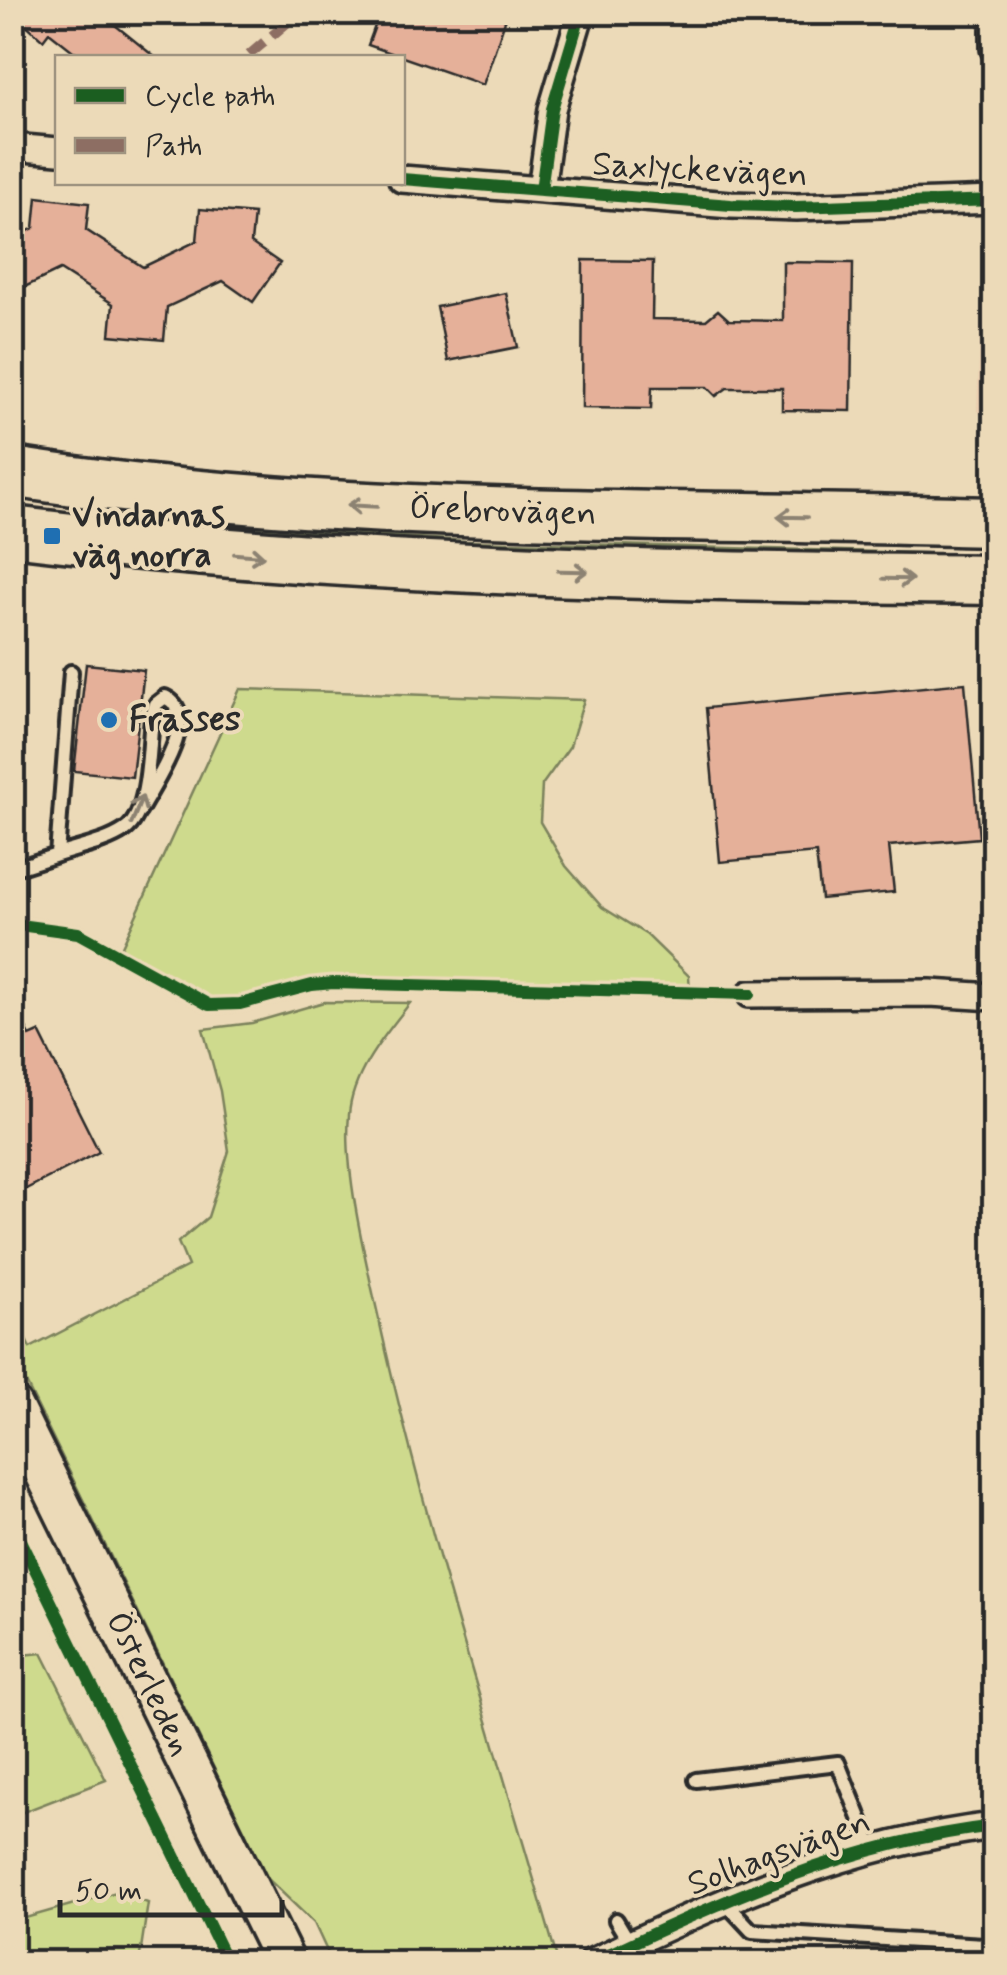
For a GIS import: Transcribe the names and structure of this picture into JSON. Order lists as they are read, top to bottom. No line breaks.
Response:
{"streets":{"highway":["Örebrovägen"],"main road":["Österleden"],"street":["Saxlyckevägen","Solhagsvägen"]},"places":{"transit":["Vindarnas väg norra"],"other":["Frasses"]},"legend":["Cycle path","Path"],"scale_bar":"50 m"}
